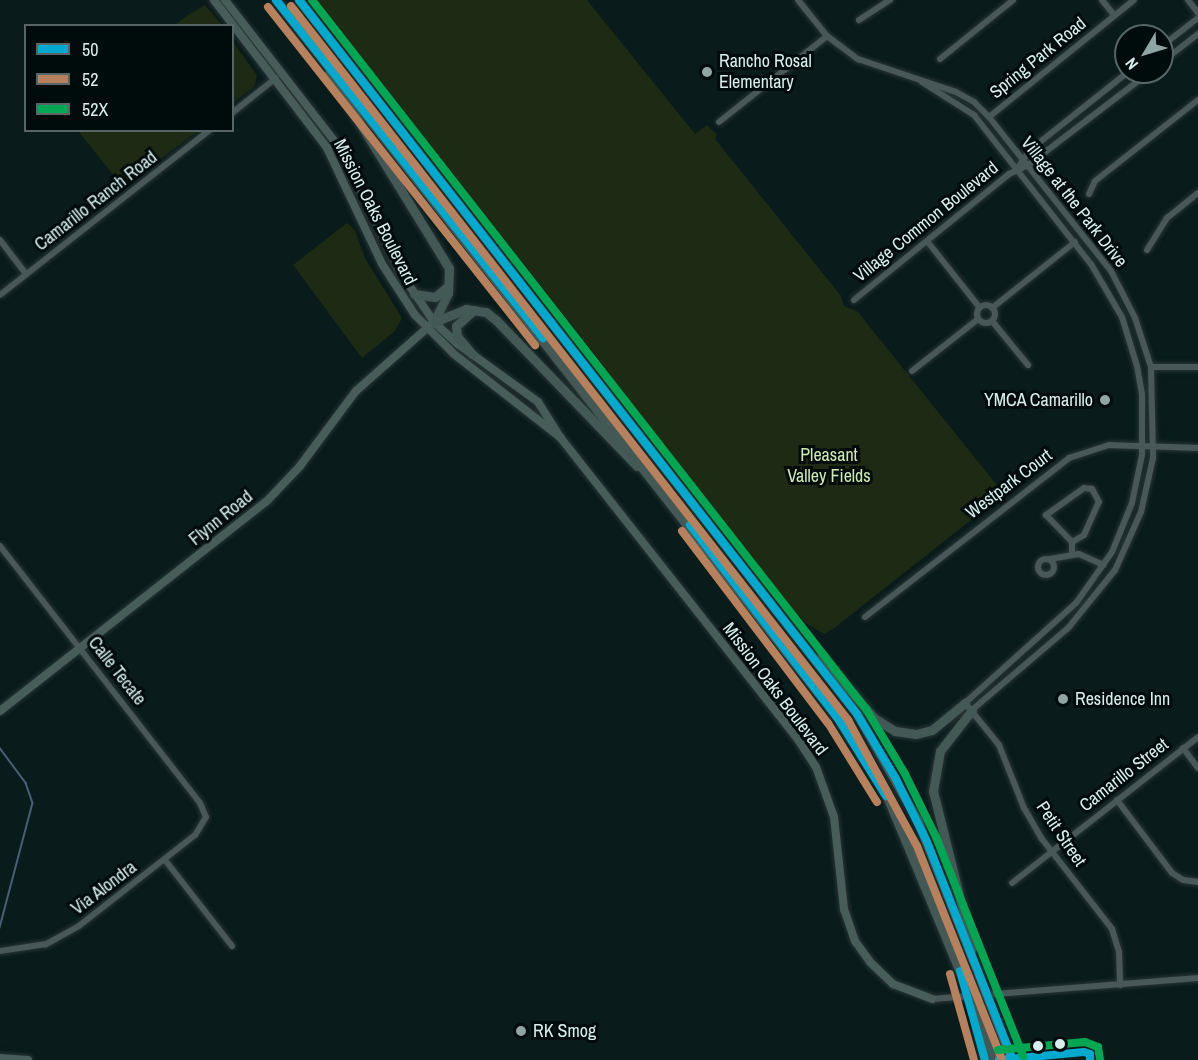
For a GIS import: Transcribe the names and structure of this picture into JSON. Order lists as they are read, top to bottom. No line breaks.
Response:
{"streets":{"main road":["Mission Oaks Boulevard","Flynn Road"],"street":["Spring Park Road","Camarillo Ranch Road","Village at the Park Drive","Village Common Boulevard","Westpark Court","Calle Tecate","Camarillo Street","Petit Street","Via Alondra"]},"crossings":[["Spring Park Road","Village at the Park Drive"],["Village at the Park Drive","Village Common Boulevard"],["Village at the Park Drive","Westpark Court"],["Village at the Park Drive","Petit Street"],["Mission Oaks Boulevard","Flynn Road"],["Flynn Road","Calle Tecate"],["Calle Tecate","Via Alondra"],["Camarillo Street","Petit Street"]],"parks":["Pleasant Valley Fields"],"places":["Rancho Rosal Elementary","YMCA Camarillo","Residence Inn","RK Smog"],"lines":["transit line 50","transit line 52X","transit line 52"],"legend":["50","52","52X"],"north":"bottom left"}
